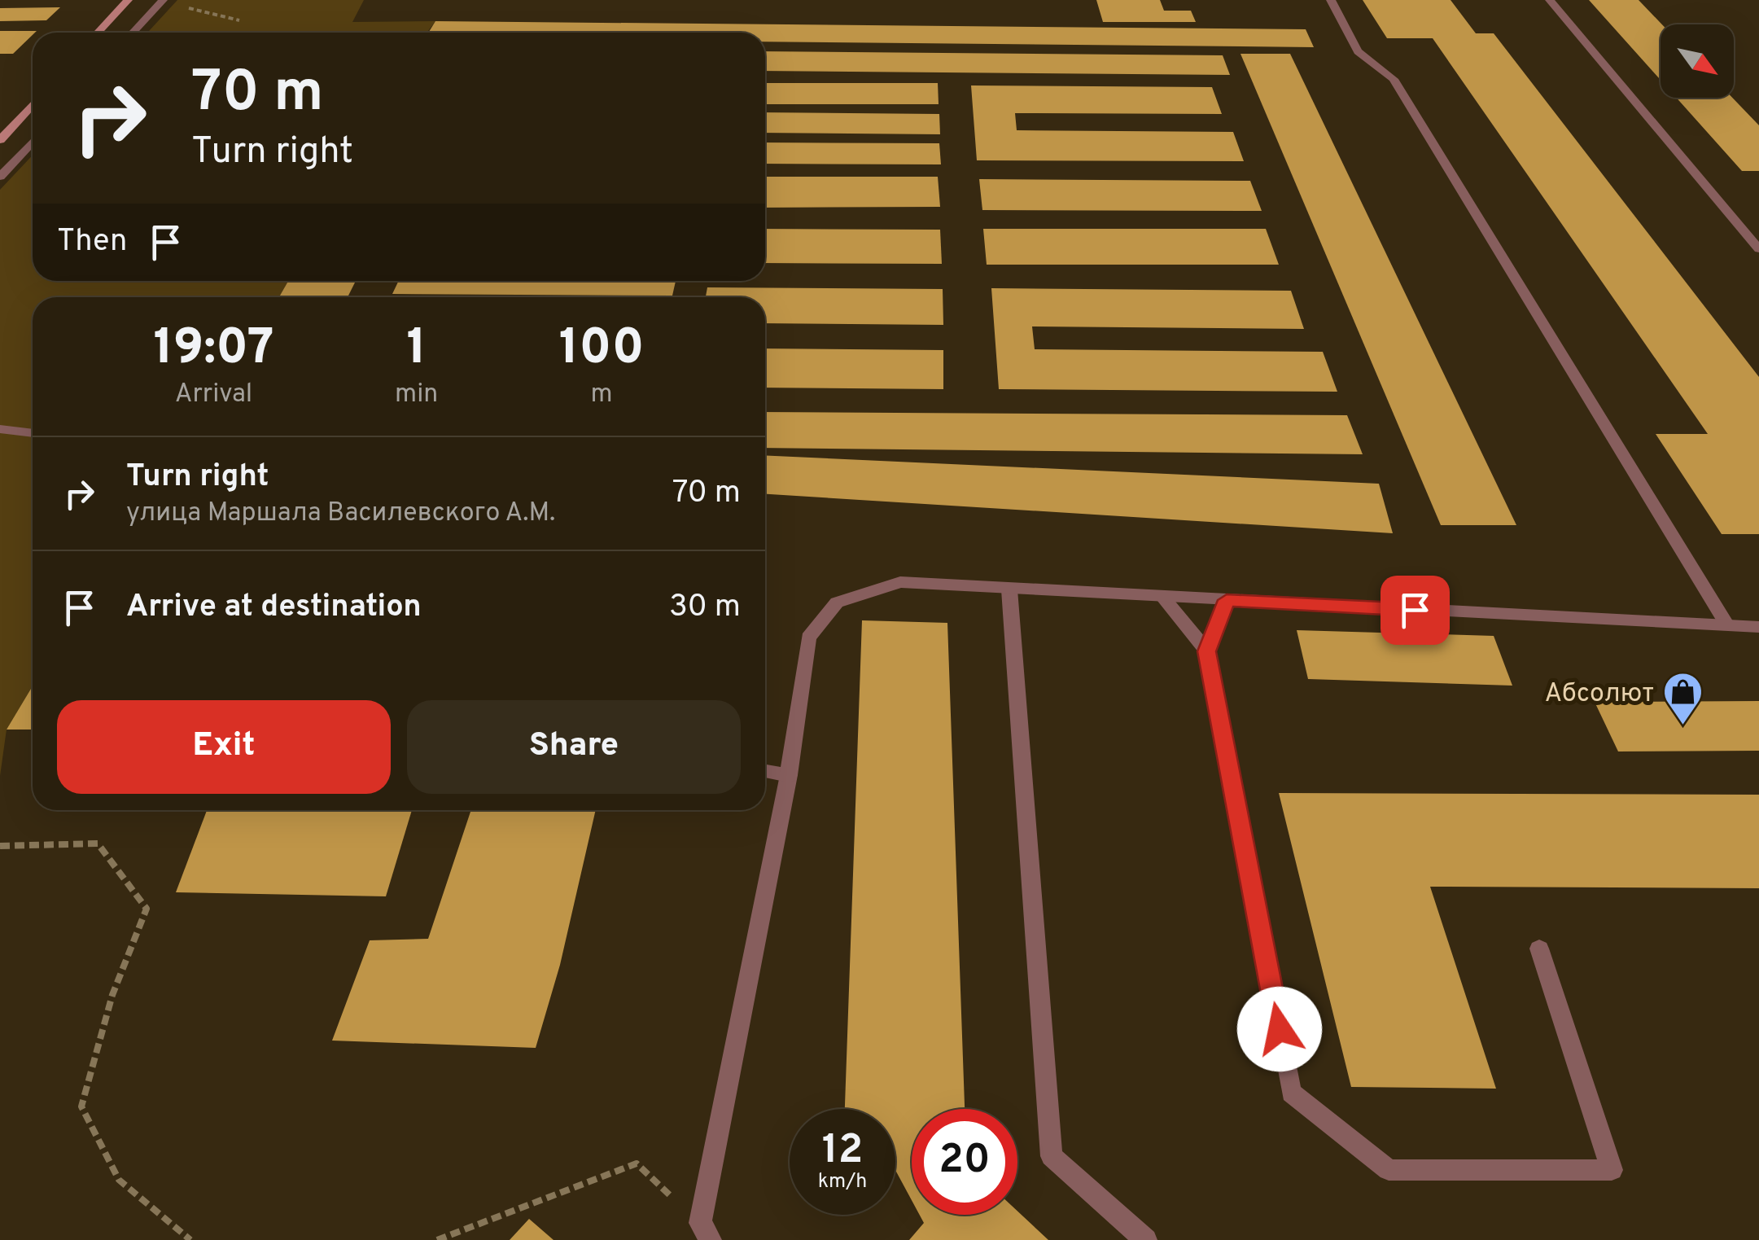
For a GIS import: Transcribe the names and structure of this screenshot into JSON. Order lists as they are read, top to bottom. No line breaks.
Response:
{"places":{"shop":["Абсолют"]},"north":"bottom right","page":{"turn":["70 m","Turn right"],"then":"Then","eta":["19:07","Arrival","1","min","100","m"],"list":[{"name":"Turn right","note":"улица Маршала Василевского А.М.","value":"70 m"},{"name":"Arrive at destination","value":"30 m"}],"buttons":["Exit","Share"],"speed":"12 km/h","limit":"20"}}
